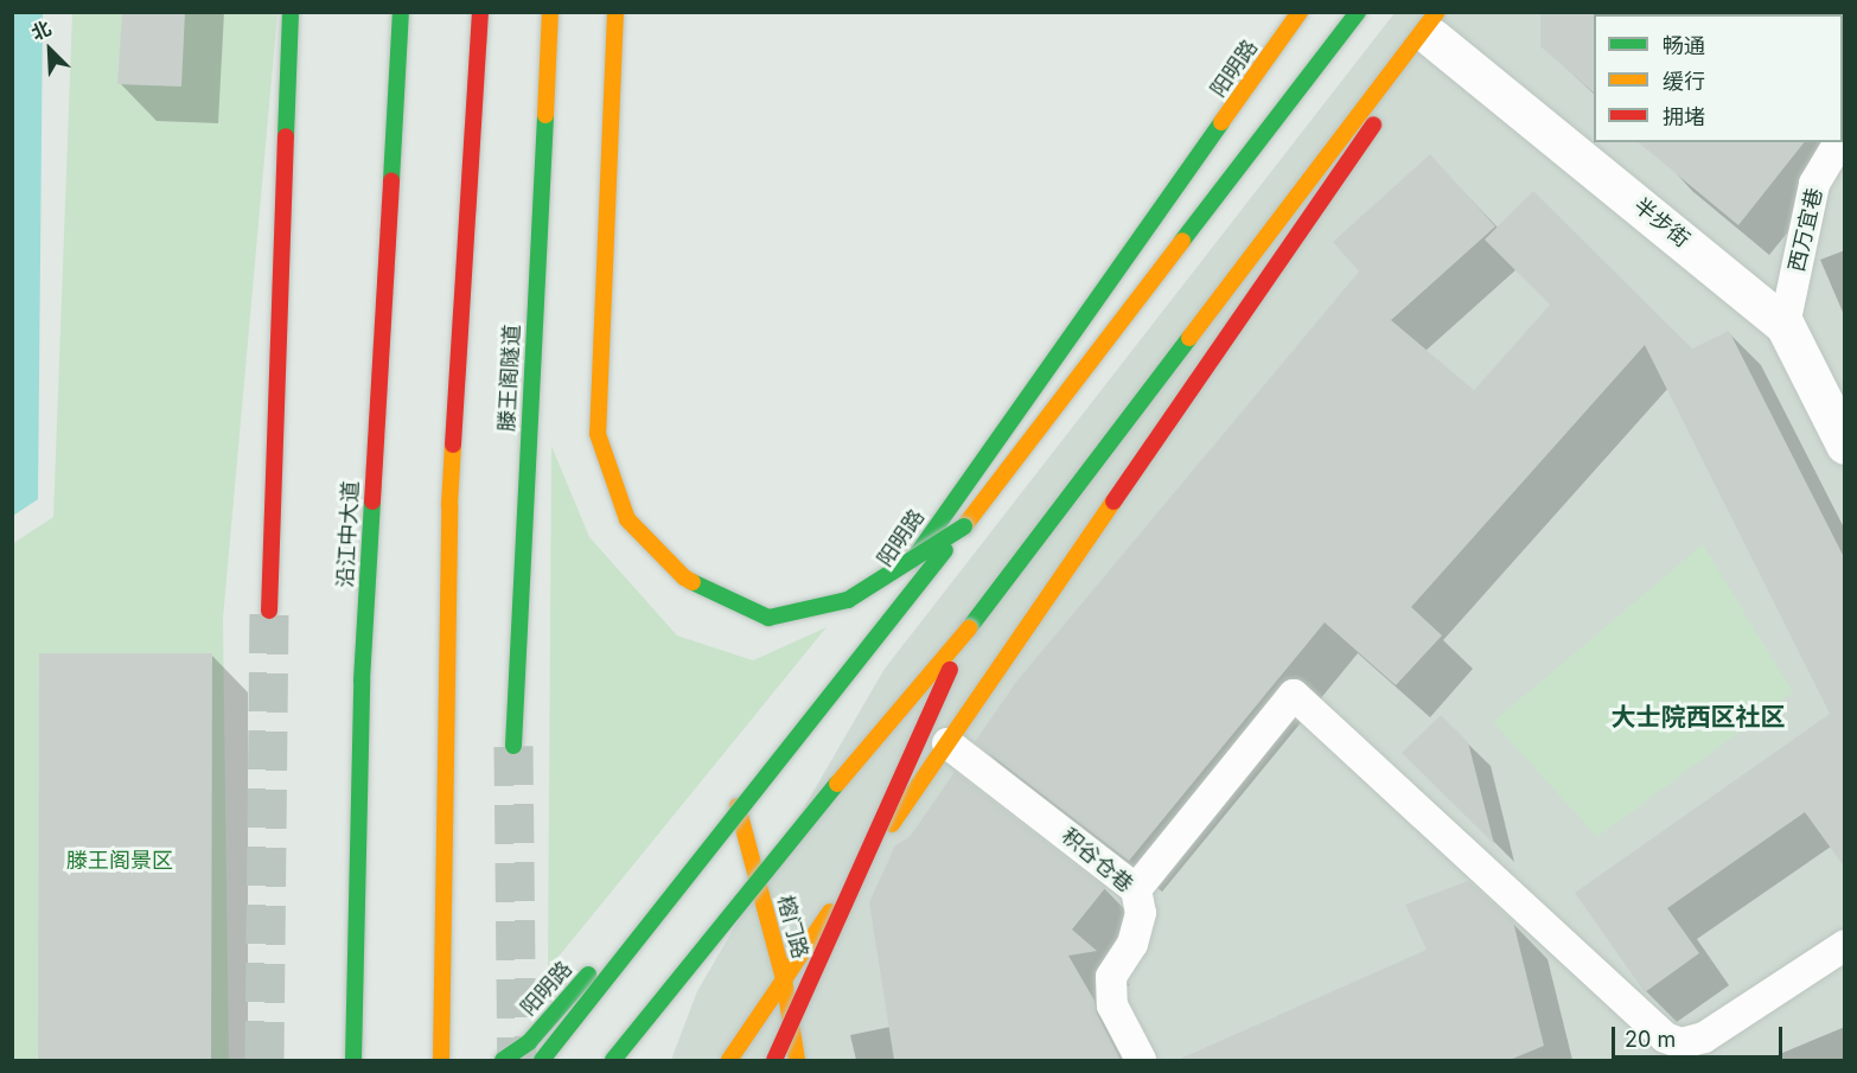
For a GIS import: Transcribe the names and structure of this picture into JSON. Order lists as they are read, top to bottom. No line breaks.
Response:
{"streets":{"main road":["阳明路","滕王阁隧道","沿江中大道","榕门路"],"street":["半步街"],"lane":["西万宜巷","积谷仓巷"]},"crossings":[["阳明路","榕门路"],["半步街","西万宜巷"]],"districts":["大士院西区社区"],"parks":["滕王阁景区"],"legend":["畅通","缓行","拥堵"],"scale_bar":"20 m","north":"top left"}
